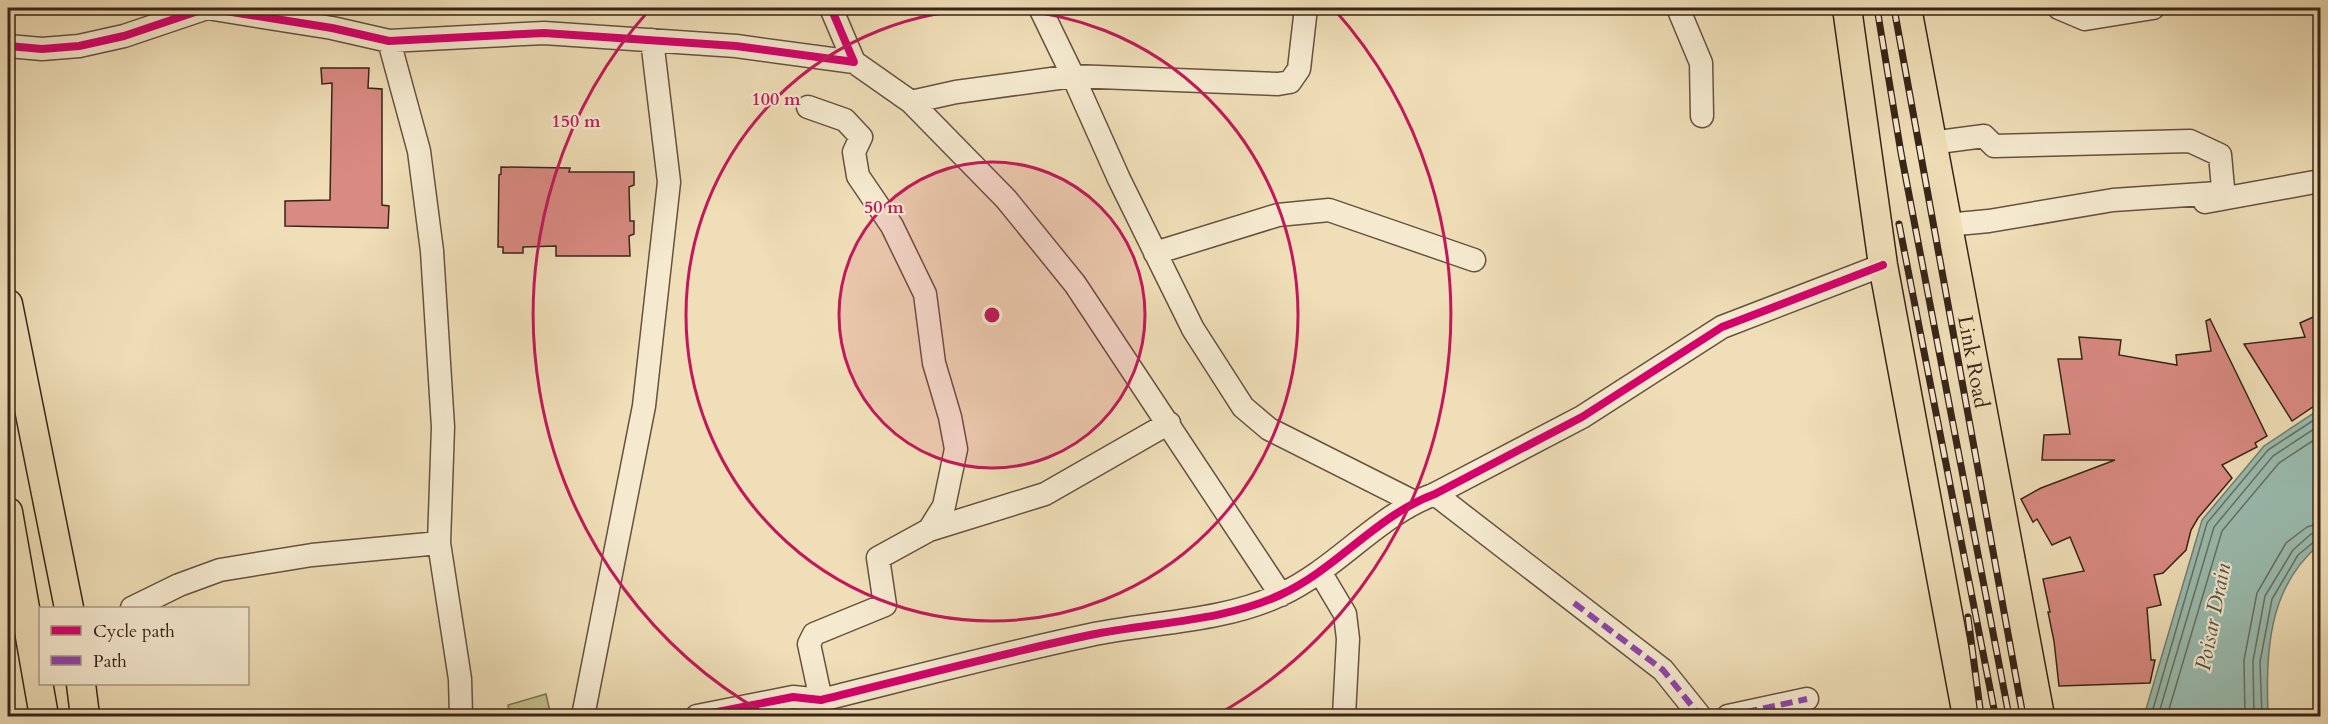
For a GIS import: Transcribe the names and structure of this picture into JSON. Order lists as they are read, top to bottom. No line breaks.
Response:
{"streets":{"main road":["Link Road"]},"water":["Poisar Drain"],"legend":["Cycle path","Path"],"rings":["100 m","150 m","50 m"]}
